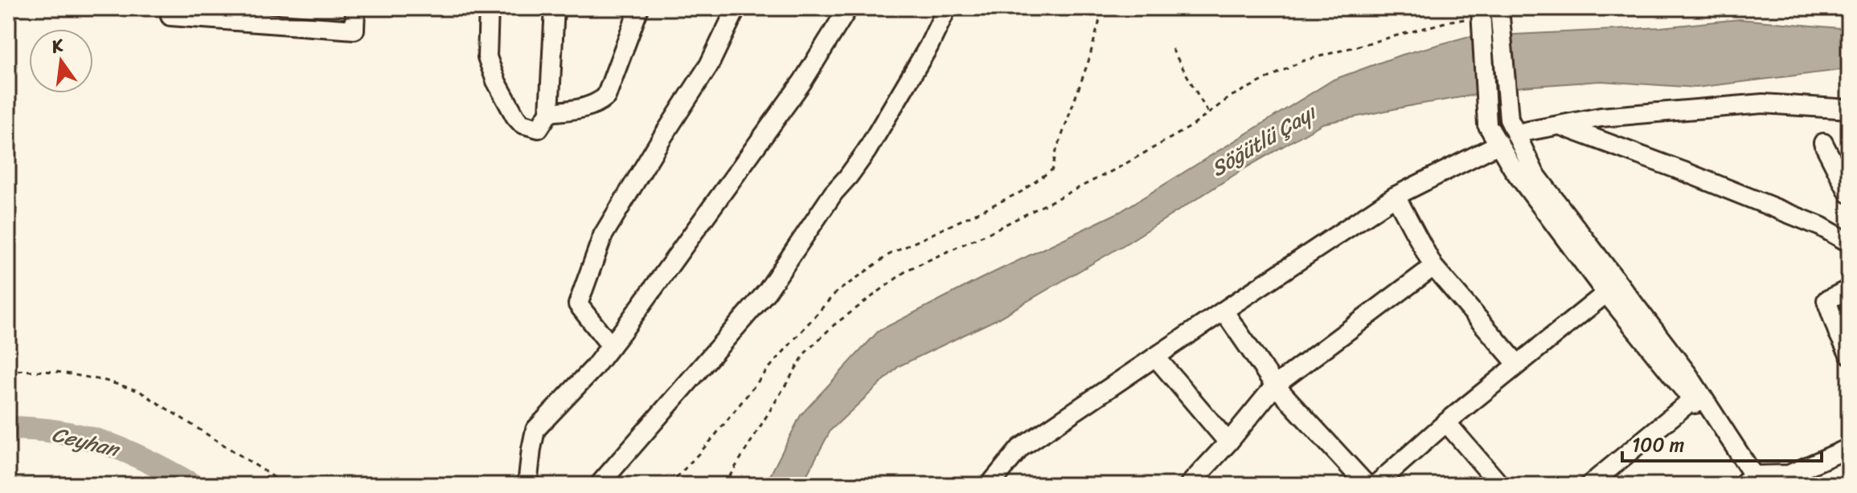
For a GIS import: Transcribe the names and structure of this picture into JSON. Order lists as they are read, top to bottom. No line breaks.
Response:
{"water":["Söğütlü Çayı","Ceyhan"],"scale_bar":"100 m","north":"top"}
